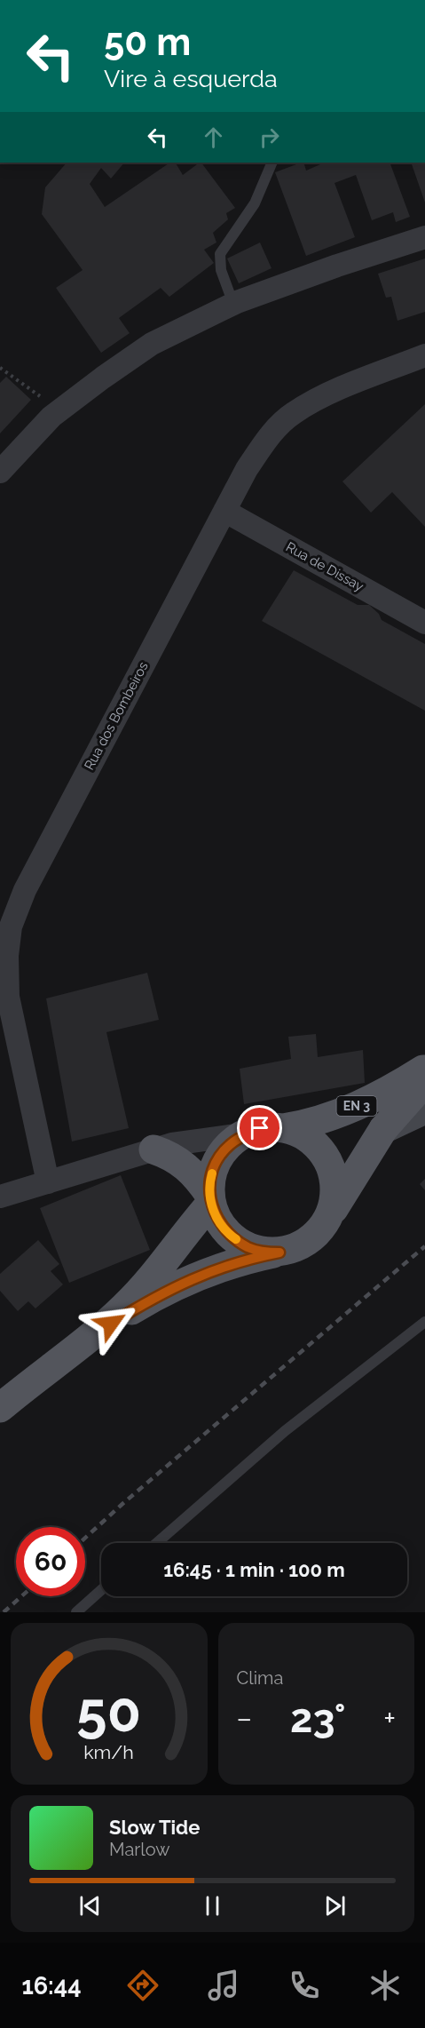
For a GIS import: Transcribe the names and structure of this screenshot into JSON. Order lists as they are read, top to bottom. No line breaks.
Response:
{"streets":{"main road":["EN 3"],"street":["Rua de Dissay","Rua dos Bombeiros"]},"crossings":[["Rua de Dissay","Rua dos Bombeiros"]],"page":{"turn":["50 m","Vire à esquerda"],"limit":"60","trip":"16:45 · 1 min · 100 m","tile":"Clima","heat":["−","23°","+"],"song":["Slow Tide","Marlow"],"tabs":"16:44","gauge":["50","km/h"]}}
